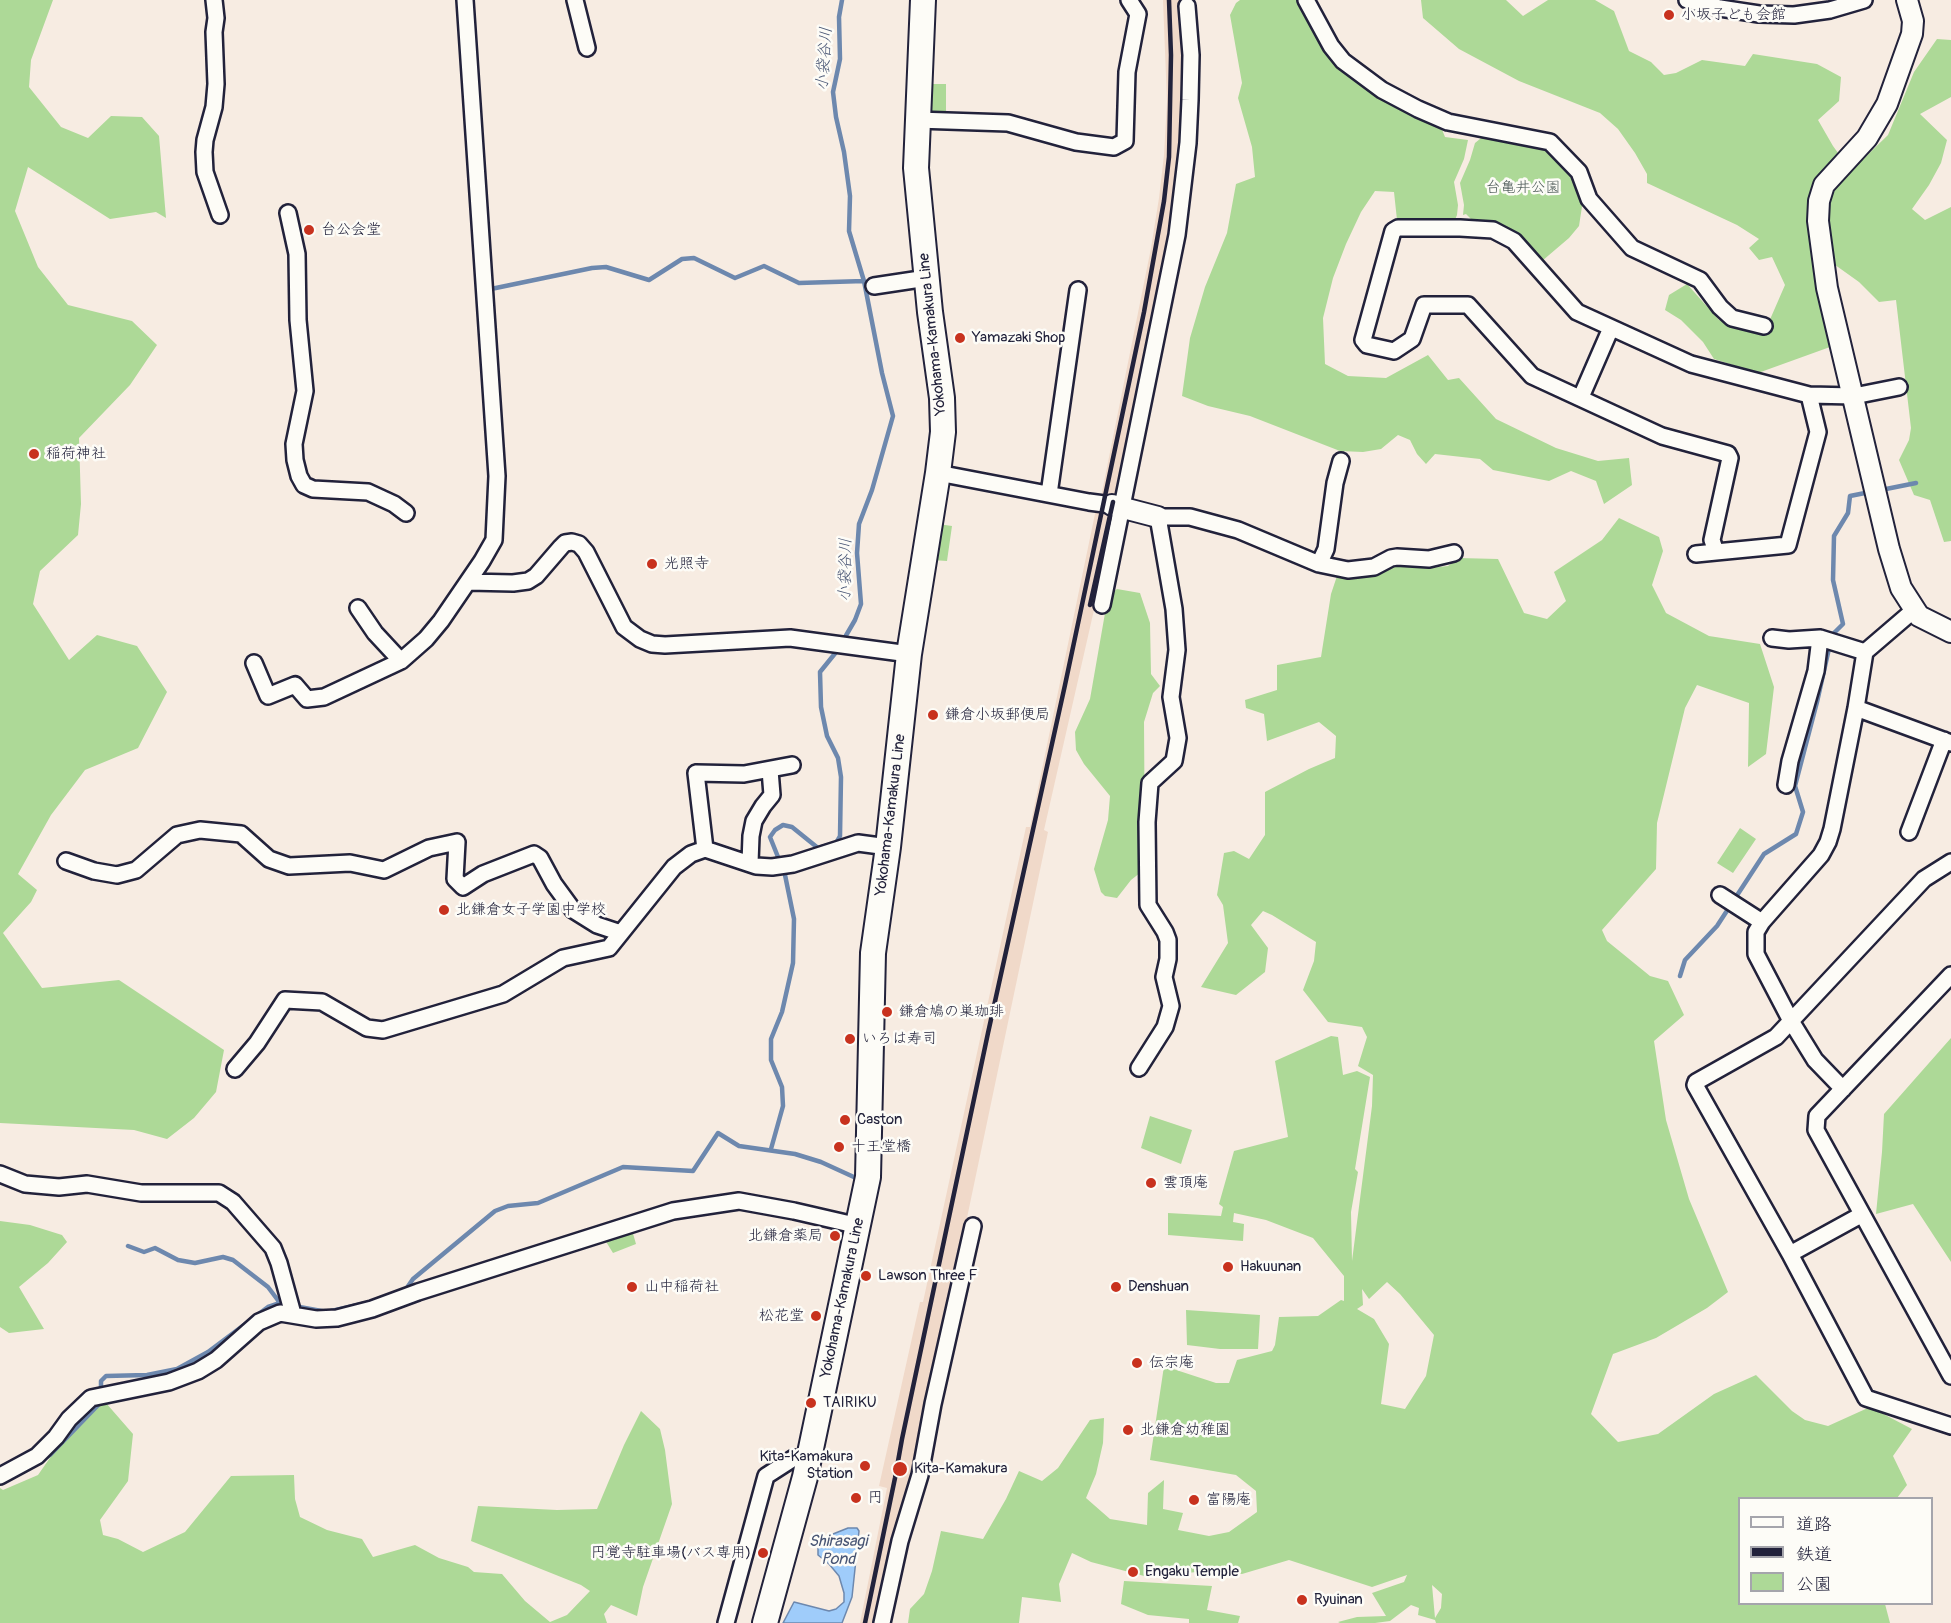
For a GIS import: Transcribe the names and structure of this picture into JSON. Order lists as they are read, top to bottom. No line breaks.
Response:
{"streets":{"main road":["Yokohama-Kamakura Line"]},"water":["小袋谷川","Shirasagi Pond"],"parks":["台亀井公園"],"places":["小坂子ども会館","台公会堂","Yamazaki Shop","稲荷神社","光照寺","鎌倉小坂郵便局","北鎌倉女子学園中学校","鎌倉鳩の巣珈琲","いろは寿司","Caston","十王堂橋","雲頂庵","北鎌倉薬局","Hakuunan","Lawson Three F","山中稲荷社","Denshuan","松花堂","伝宗庵","TAIRIKU","北鎌倉幼稚園","Kita-Kamakura Station","Kita-Kamakura","円","富陽庵","円覚寺駐車場(バス専用)","Engaku Temple","Ryuinan"],"legend":["道路","鉄道","公園"]}
